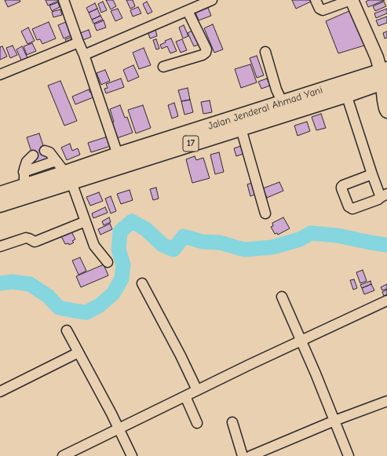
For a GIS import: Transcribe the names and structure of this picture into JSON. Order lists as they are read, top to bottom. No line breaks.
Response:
{"streets":{"highway":["Jalan Jenderal Ahmad Yani","17"]}}
